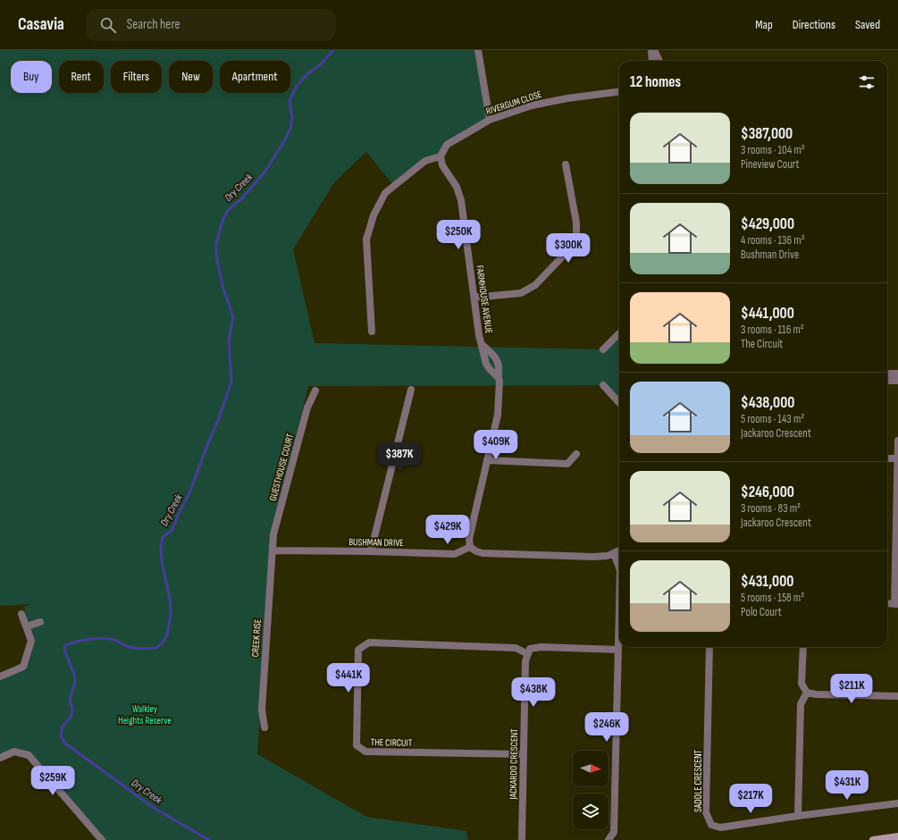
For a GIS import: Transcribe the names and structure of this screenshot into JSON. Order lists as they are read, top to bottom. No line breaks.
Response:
{"streets":{"street":["RIVERGUM CLOSE","FARMHOUSE AVENUE","GUESTHOUSE COURT","BUSHMAN DRIVE","CREEK RISE","THE CIRCUIT","JACKAROO CRESCENT","SADDLE CRESCENT"]},"crossings":[["RIVERGUM CLOSE","FARMHOUSE AVENUE"],["FARMHOUSE AVENUE","BUSHMAN DRIVE"],["GUESTHOUSE COURT","BUSHMAN DRIVE"],["GUESTHOUSE COURT","CREEK RISE"],["BUSHMAN DRIVE","CREEK RISE"],["THE CIRCUIT","JACKAROO CRESCENT"]],"water":["Dry Creek"],"parks":["Walkley Heights Reserve"],"north":"right","page":{"header":"Casavia","search":"Search here","nav":["Map","Directions","Saved"],"chip":["Buy","Rent","Filters","New","Apartment"],"heading":"12 homes","list":[{"name":"$387,000","note":"3 rooms · 104 m² · Pineview Court"},{"name":"$429,000","note":"4 rooms · 136 m² · Bushman Drive"},{"name":"$441,000","note":"3 rooms · 116 m² · The Circuit"},{"name":"$438,000","note":"5 rooms · 143 m² · Jackaroo Crescent"},{"name":"$246,000","note":"3 rooms · 83 m² · Jackaroo Crescent"},{"name":"$431,000","note":"5 rooms · 158 m² · Polo Court"}],"price":["$250K","$300K","$409K","$387K","$429K","$441K","$211K","$438K","$246K","$259K","$431K","$217K"]}}
